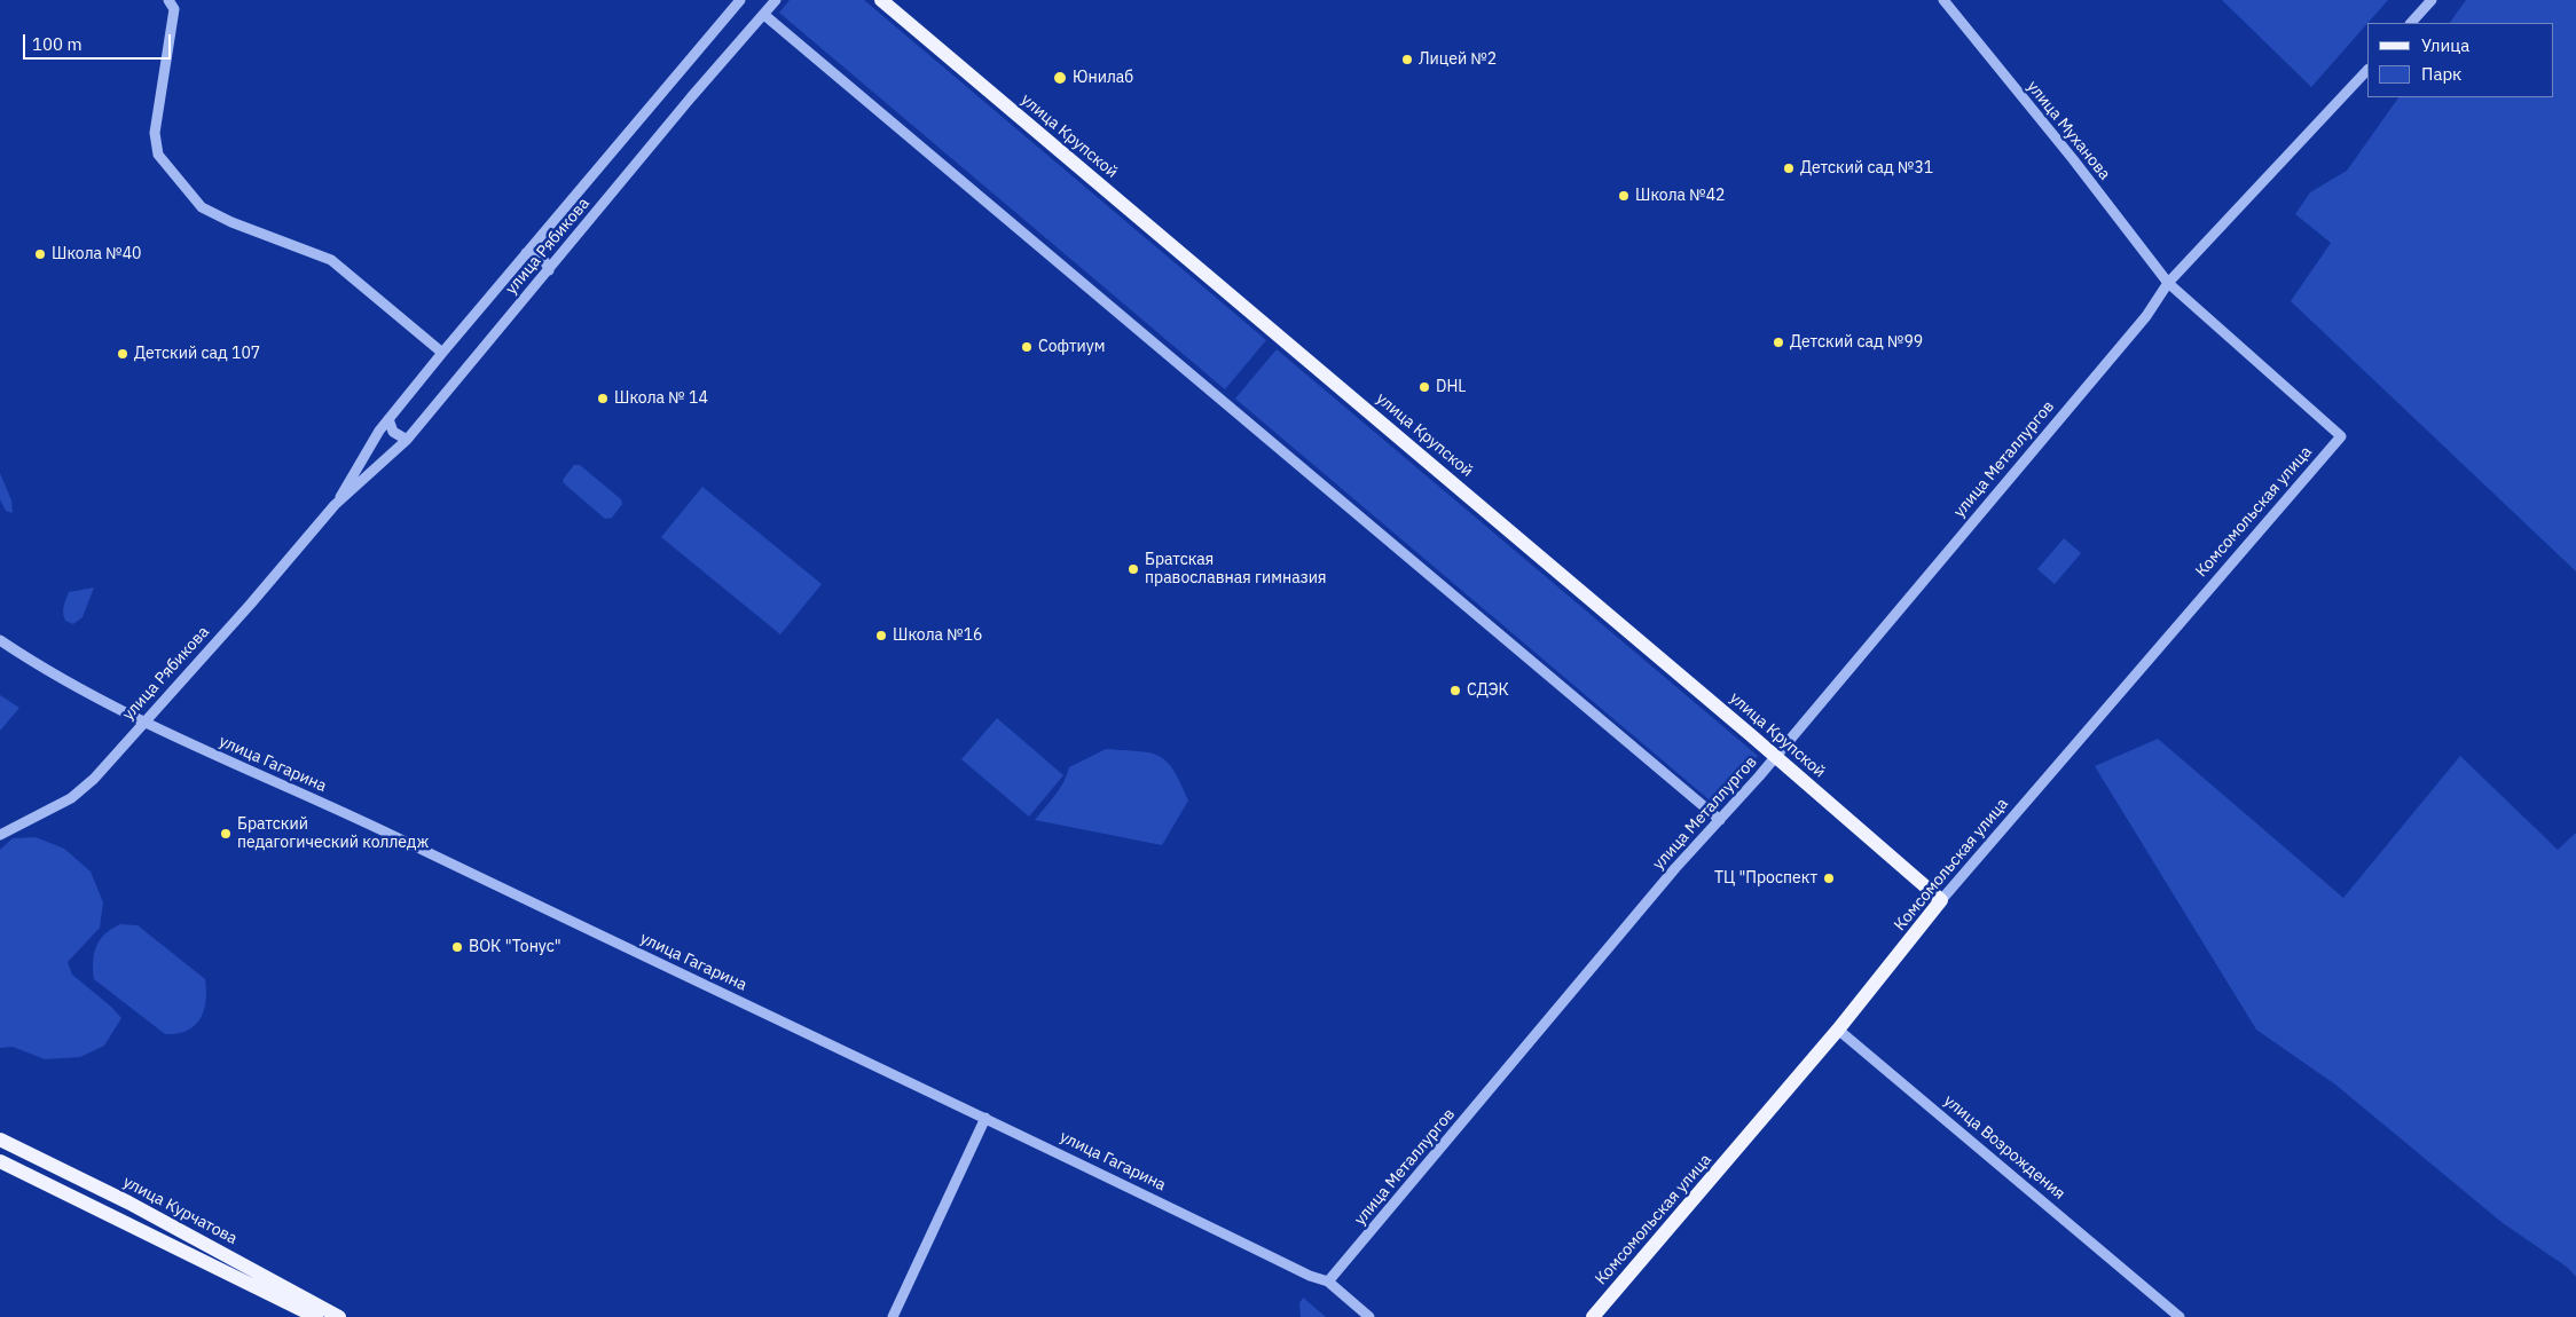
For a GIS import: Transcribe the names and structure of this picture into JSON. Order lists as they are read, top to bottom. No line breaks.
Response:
{"streets":{"main road":["улица Крупской","Комсомольская улица","улица Курчатова"],"street":["улица Муханова","улица Рябикова","улица Металлургов","улица Гагарина","улица Возрождения"]},"crossings":[["улица Муханова","улица Металлургов"],["улица Муханова","Комсомольская улица"],["улица Крупской","улица Металлургов"],["улица Крупской","Комсомольская улица"],["улица Рябикова","улица Гагарина"],["улица Металлургов","улица Гагарина"],["Комсомольская улица","улица Возрождения"]],"places":["Лицей №2","Юнилаб","Детский сад №31","Школа №42","Школа №40","Детский сад №99","Софтиум","Детский сад 107","DHL","Школа № 14","Братская православная гимназия","Школа №16","СДЭК","Братский педагогический колледж","ТЦ \"Проспект","ВОК \"Тонус\""],"legend":["Улица","Парк"],"scale_bar":"100 m"}
